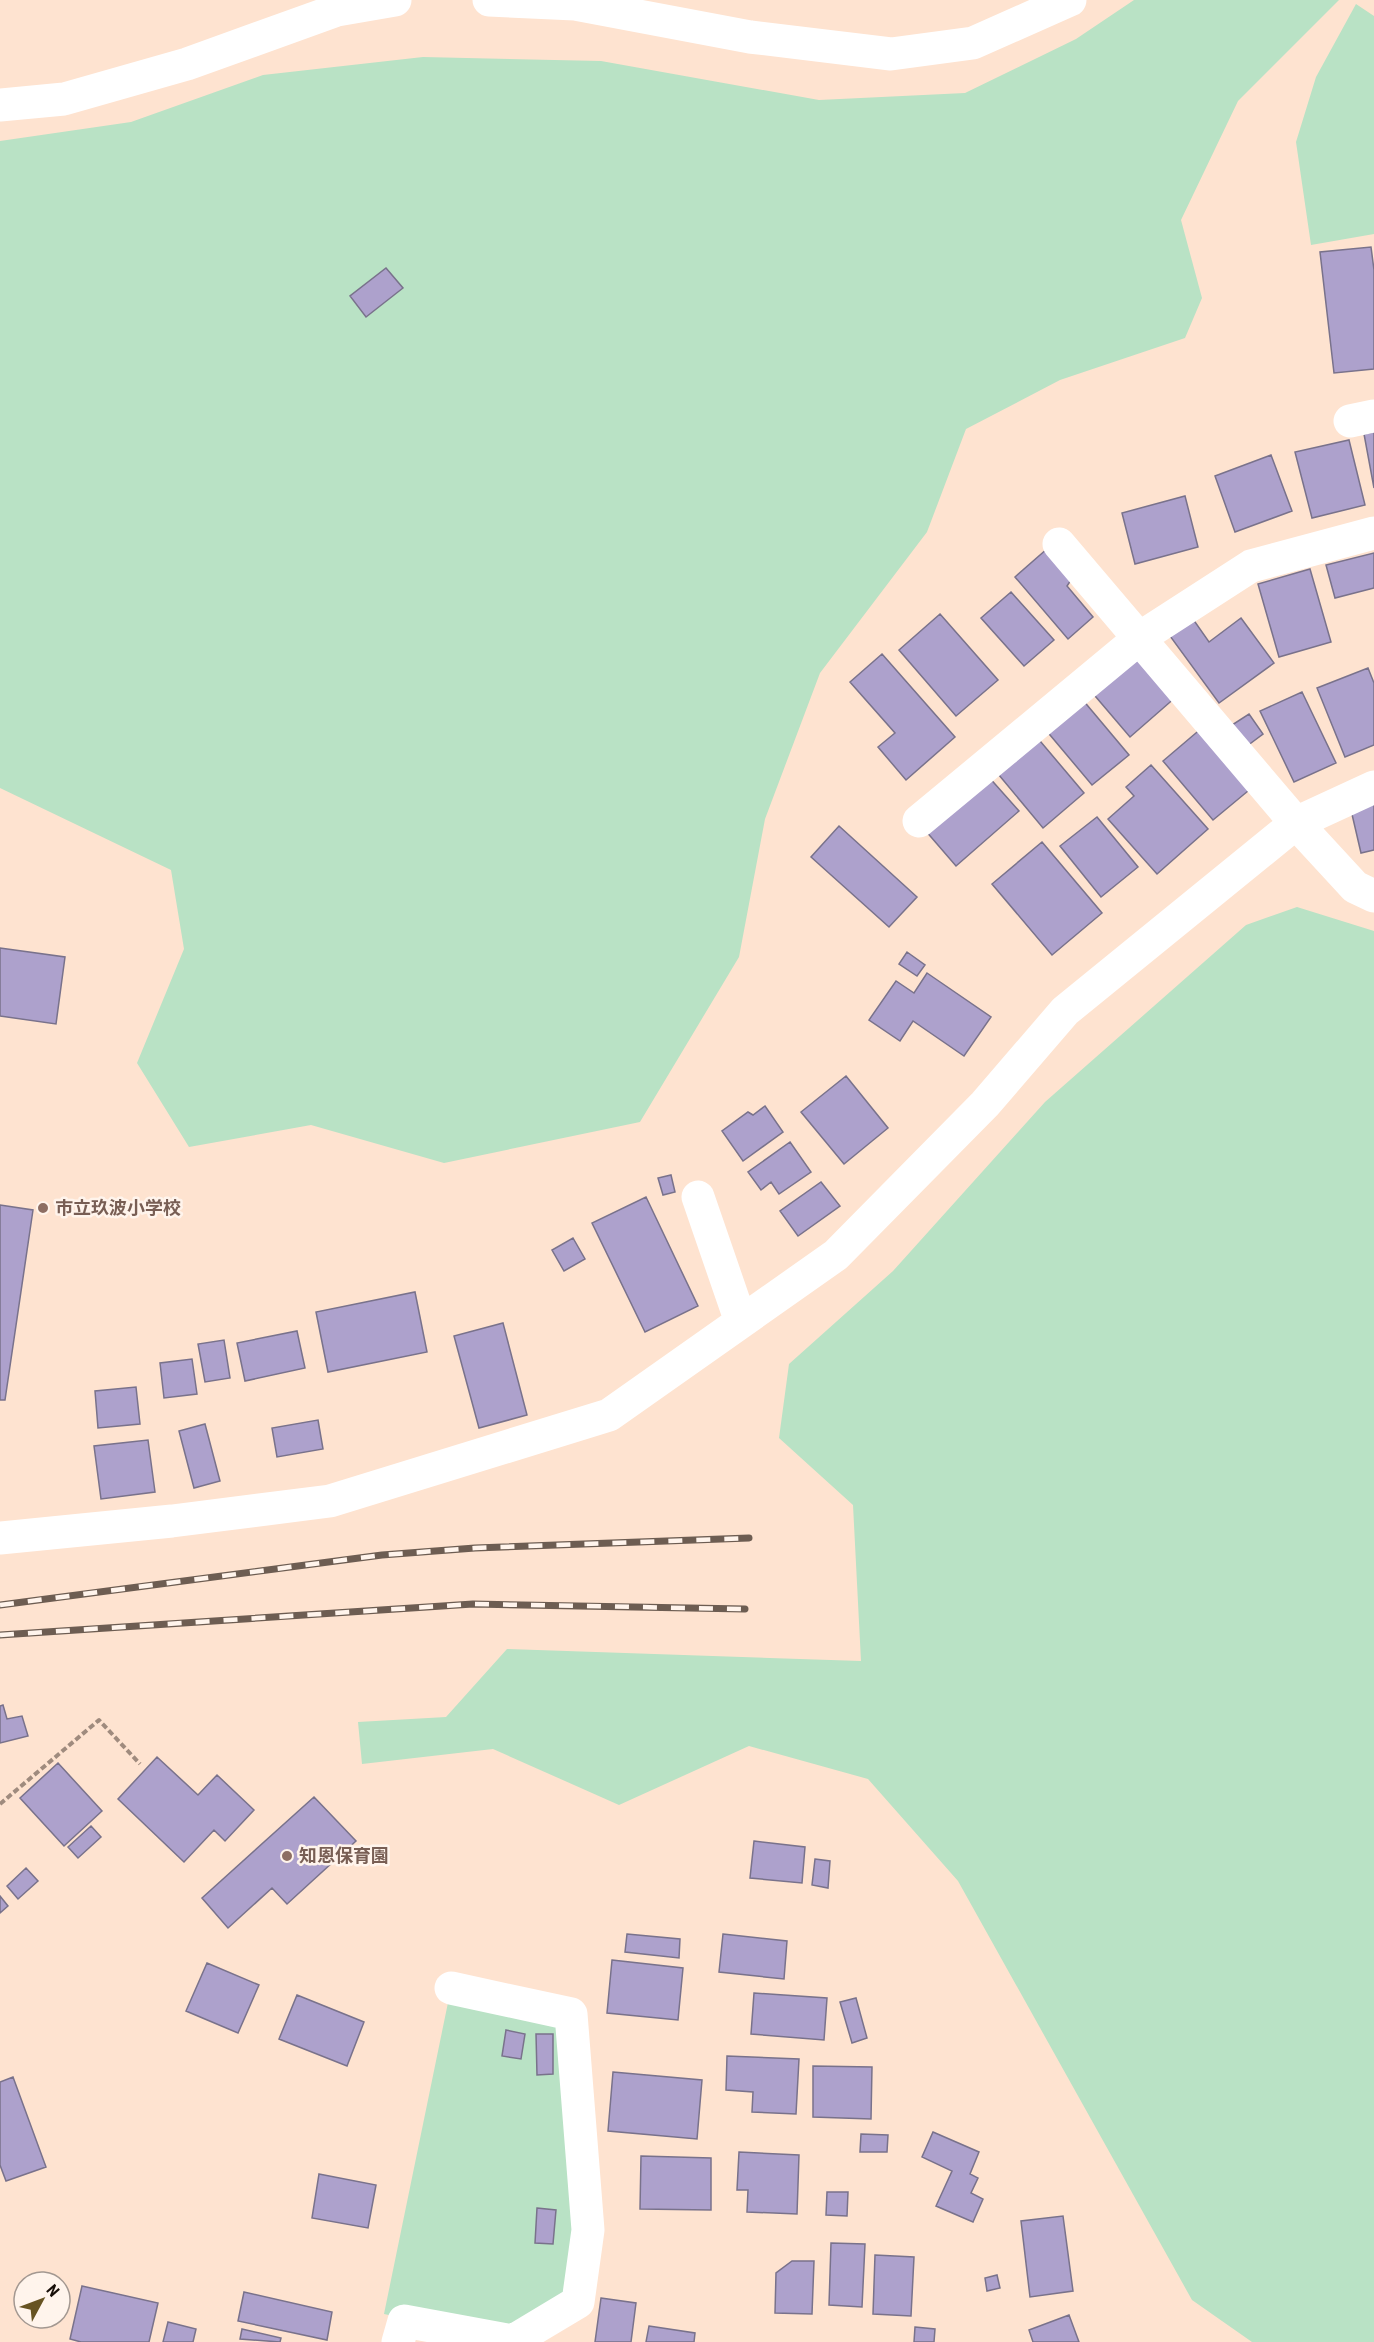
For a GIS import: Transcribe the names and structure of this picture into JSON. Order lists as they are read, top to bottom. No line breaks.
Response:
{"places":["市立玖波小学校","知恩保育園"],"north":"top right"}
